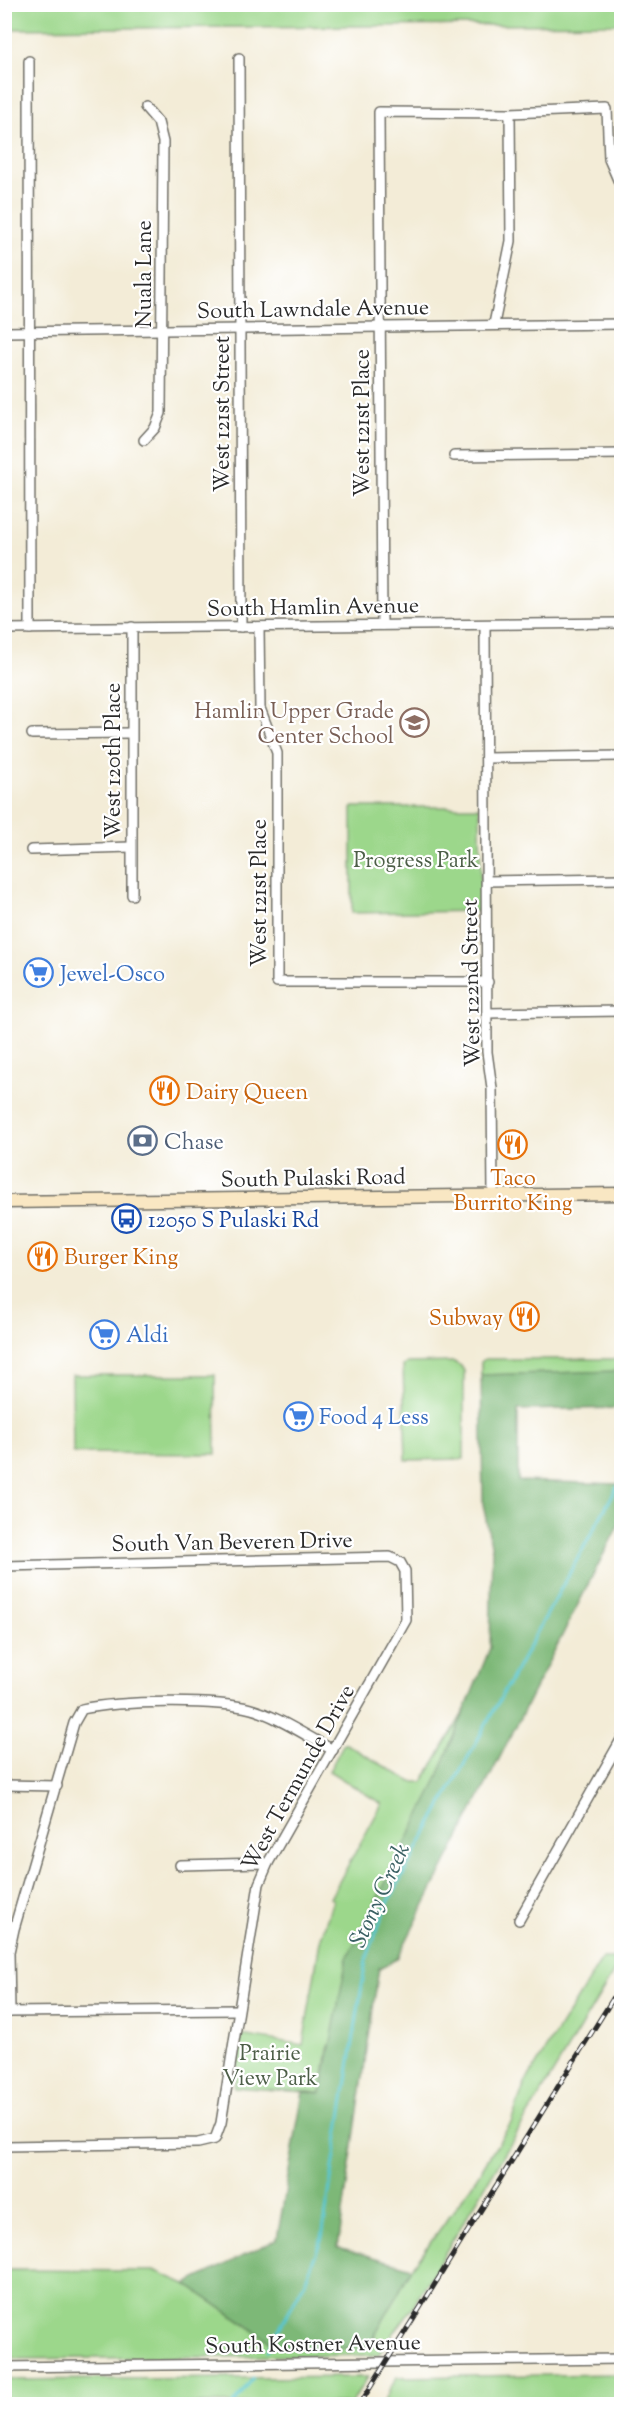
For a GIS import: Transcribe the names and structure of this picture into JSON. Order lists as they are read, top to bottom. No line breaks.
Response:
{"streets":{"main road":["South Pulaski Road"],"street":["Nuala Lane","South Lawndale Avenue","West 121st Street","West 121st Place","South Hamlin Avenue","West 120th Place","West 122nd Street","South Van Beveren Drive","West Termunde Drive","South Kostner Avenue"]},"crossings":[["Nuala Lane","South Lawndale Avenue"],["South Lawndale Avenue","West 121st Street"],["South Lawndale Avenue","West 121st Place"],["West 121st Street","South Hamlin Avenue"],["West 121st Place","South Hamlin Avenue"],["West 121st Place","West 122nd Street"],["South Hamlin Avenue","West 120th Place"],["South Hamlin Avenue","West 122nd Street"],["West 122nd Street","South Pulaski Road"],["South Van Beveren Drive","West Termunde Drive"]],"water":["Stony Creek"],"parks":["Progress Park","Prairie View Park"],"places":{"school or university":["Hamlin Upper Grade Center School"],"supermarket":["Jewel-Osco","Aldi","Food 4 Less"],"restaurant":["Dairy Queen","Taco Burrito King","Burger King","Subway"],"bank":["Chase"],"bus stop":["12050 S Pulaski Rd"]}}
